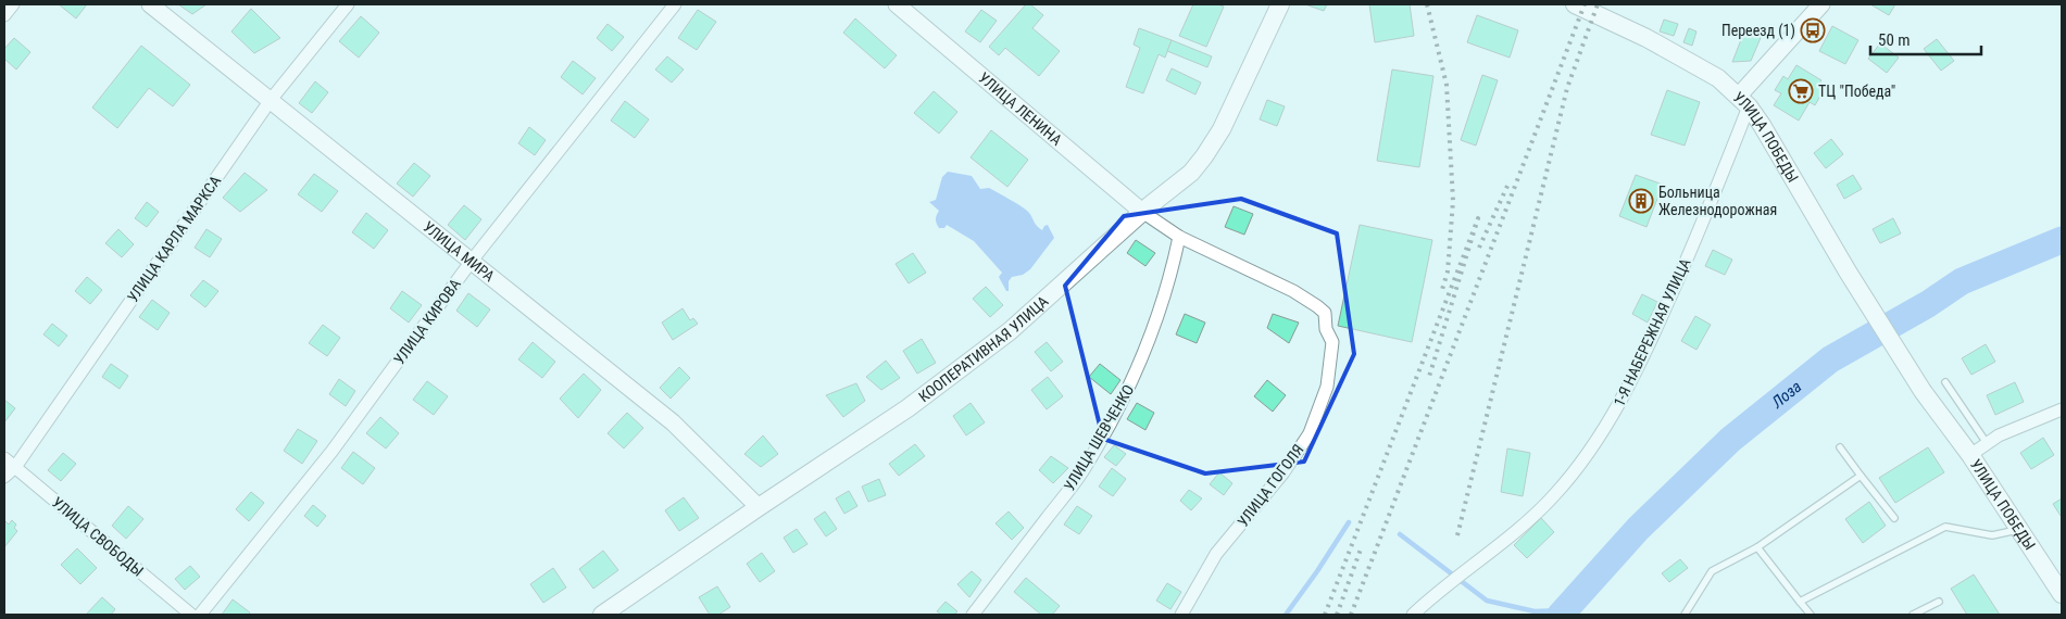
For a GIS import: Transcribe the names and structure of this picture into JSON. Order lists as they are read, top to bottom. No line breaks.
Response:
{"streets":{"main road":["УЛИЦА ПОБЕДЫ","КООПЕРАТИВНАЯ УЛИЦА"],"street":["УЛИЦА ЛЕНИНА","УЛИЦА КАРЛА МАРКСА","УЛИЦА МИРА","УЛИЦА КИРОВА","1-Я НАБЕРЕЖНАЯ УЛИЦА","УЛИЦА ШЕВЧЕНКО","УЛИЦА ГОГОЛЯ","УЛИЦА СВОБОДЫ"]},"crossings":[["УЛИЦА ЛЕНИНА","КООПЕРАТИВНАЯ УЛИЦА"],["УЛИЦА ПОБЕДЫ","1-Я НАБЕРЕЖНАЯ УЛИЦА"],["УЛИЦА КАРЛА МАРКСА","УЛИЦА МИРА"],["УЛИЦА КАРЛА МАРКСА","УЛИЦА СВОБОДЫ"],["УЛИЦА МИРА","УЛИЦА КИРОВА"],["УЛИЦА МИРА","КООПЕРАТИВНАЯ УЛИЦА"],["УЛИЦА ШЕВЧЕНКО","УЛИЦА ГОГОЛЯ"]],"water":["Лоза"],"places":{"bus stop":["Переезд (1)"],"supermarket":["ТЦ \"Победа\""],"building":["Больница Железнодорожная"]},"scale_bar":"50 m"}
